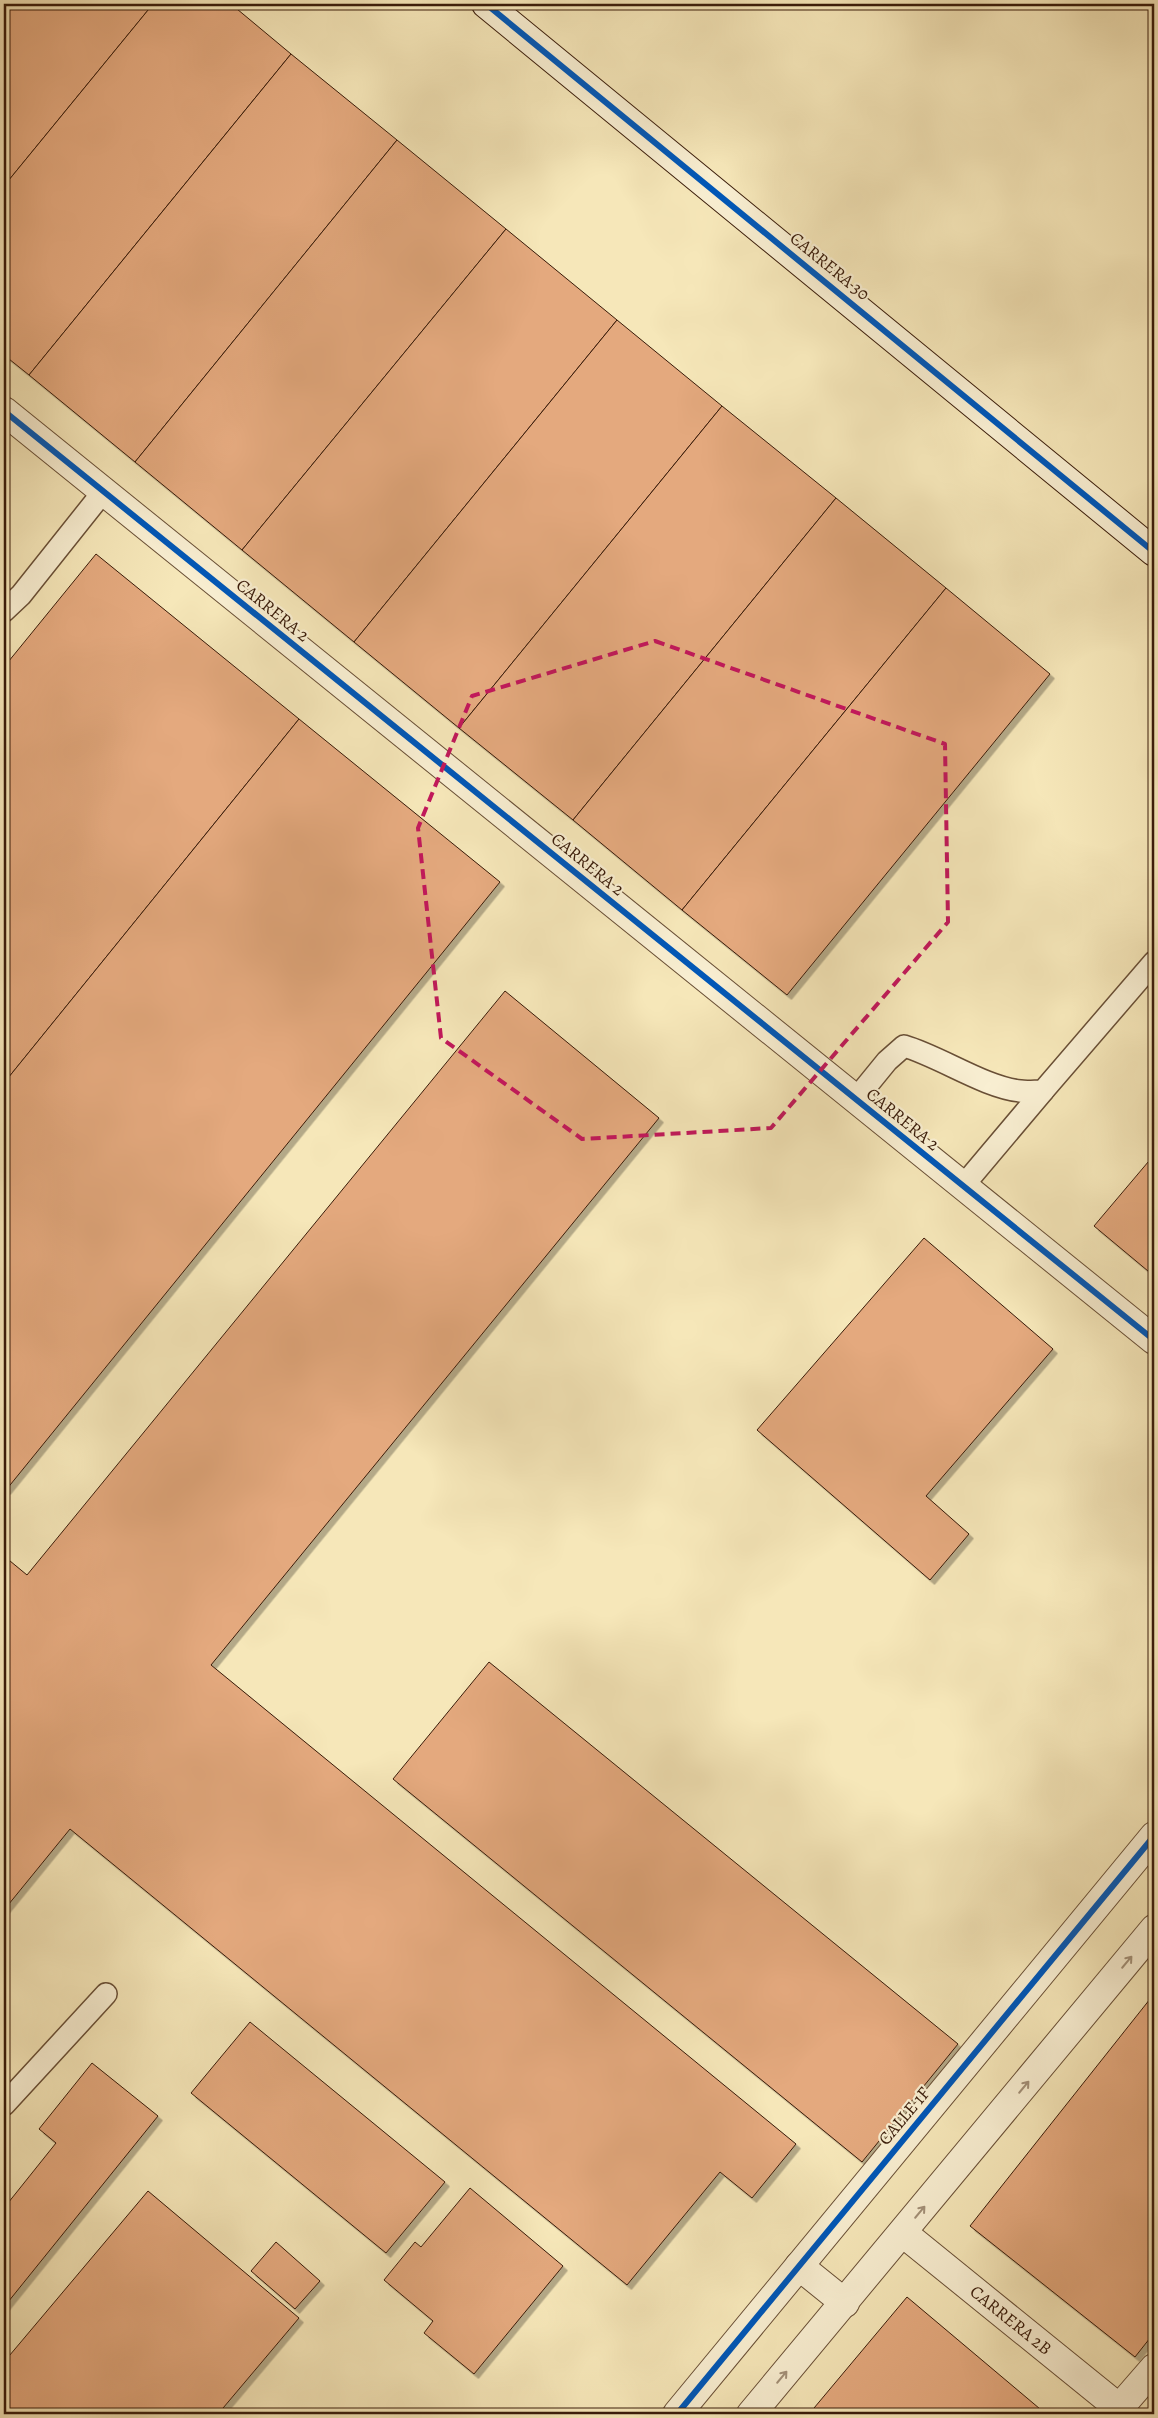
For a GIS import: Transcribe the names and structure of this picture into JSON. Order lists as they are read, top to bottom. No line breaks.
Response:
{"streets":{"street":["CARRERA 30","CARRERA 2","CALLE 1F","CARRERA 2B"]}}
